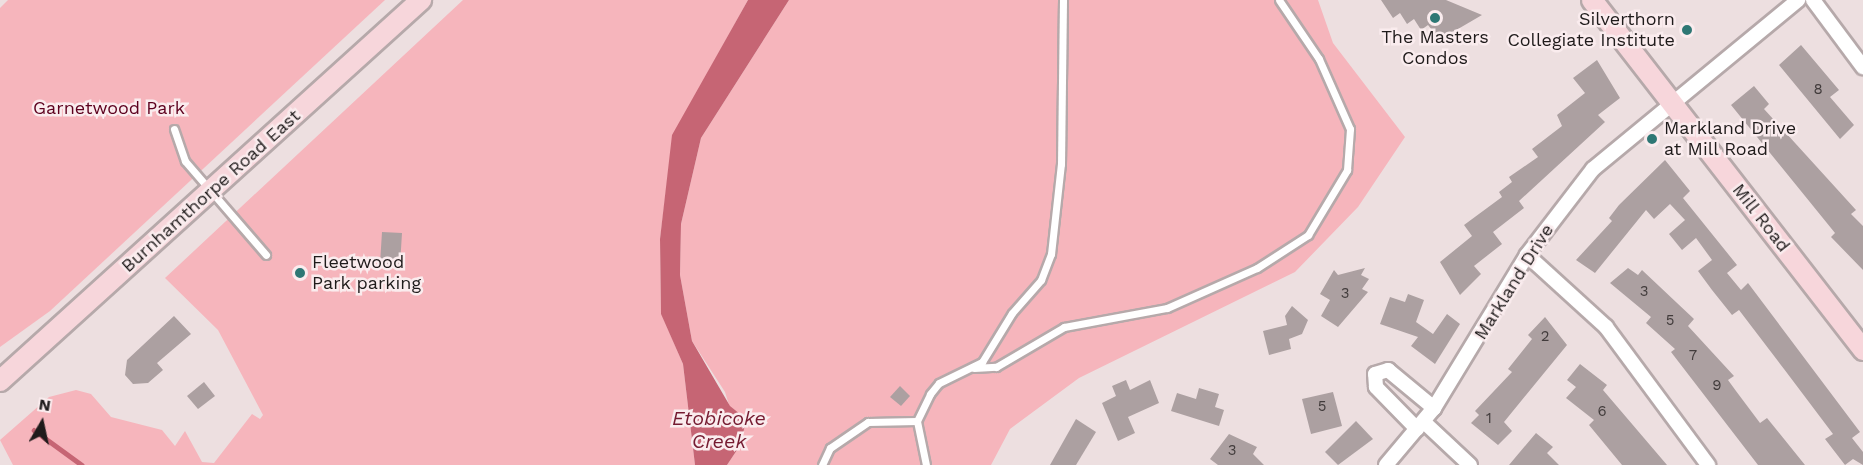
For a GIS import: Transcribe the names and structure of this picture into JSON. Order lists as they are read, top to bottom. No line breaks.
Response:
{"streets":{"main road":["Burnhamthorpe Road East","Mill Road"],"street":["Markland Drive"]},"crossings":[["Mill Road","Markland Drive"]],"water":["Etobicoke Creek"],"parks":["Garnetwood Park"],"places":["The Masters Condos","Silverthorn Collegiate Institute","Markland Drive at Mill Road","Fleetwood Park parking"],"house_numbers":["8","3","3","5","2","7","9","5","6","1","3"],"north":"top"}
